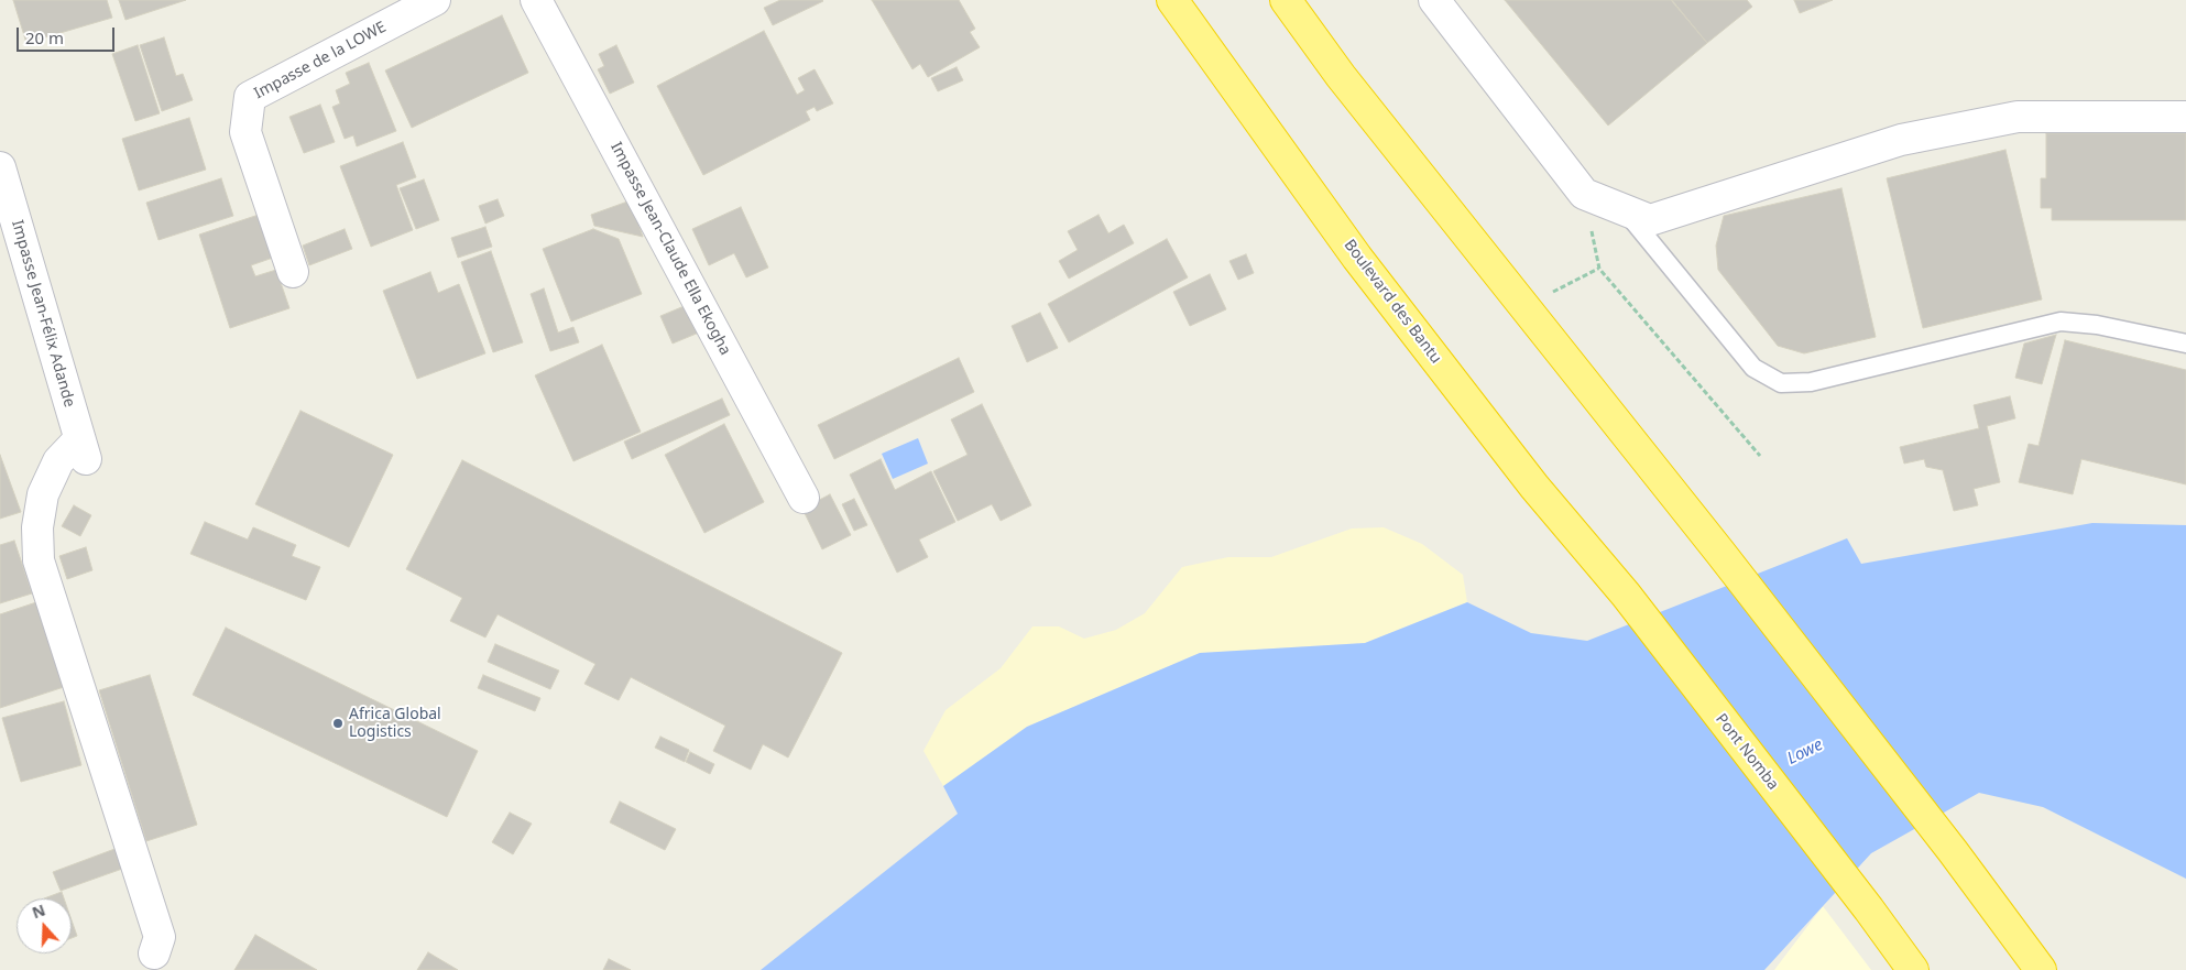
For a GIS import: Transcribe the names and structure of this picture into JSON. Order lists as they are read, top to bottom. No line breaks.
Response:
{"streets":{"highway":["Boulevard des Bantu","Pont Nomba"],"street":["Impasse de la LOWE","Impasse Jean-Claude Ella Ekogha","Impasse Jean-Félix Adande"]},"crossings":[["Boulevard des Bantu","Pont Nomba"]],"water":["Lowe"],"places":["Africa Global Logistics"],"scale_bar":"20 m","north":"top"}
